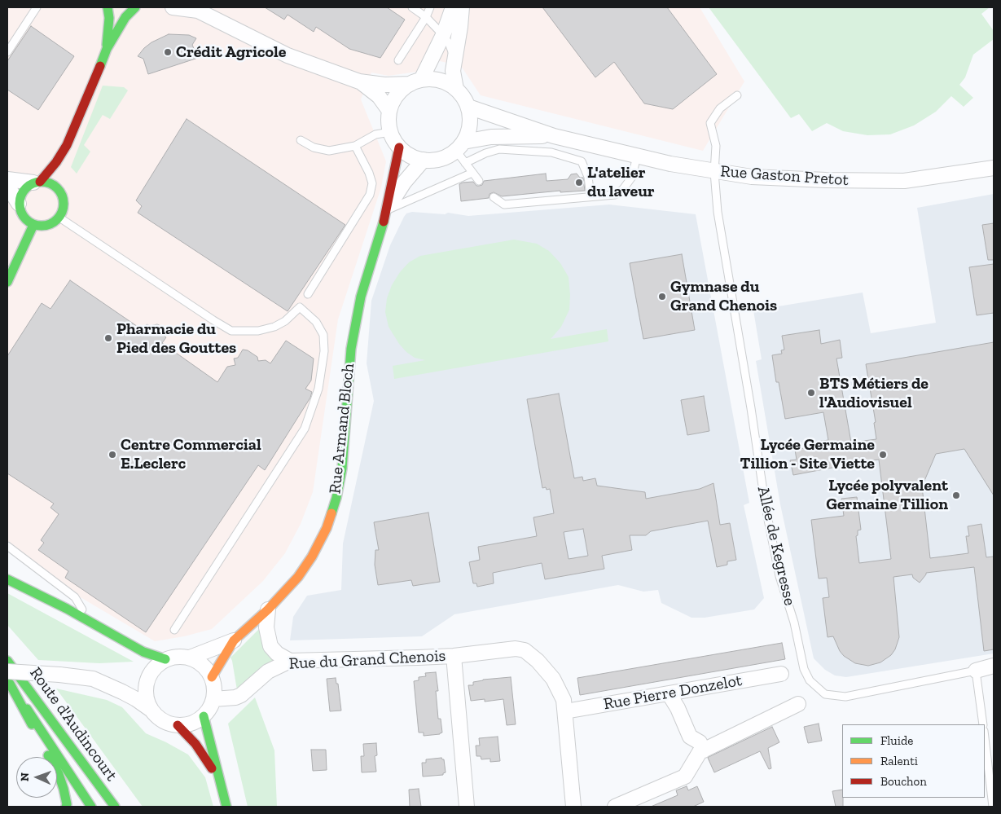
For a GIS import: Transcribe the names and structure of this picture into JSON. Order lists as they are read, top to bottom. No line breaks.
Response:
{"streets":{"street":["Rue Gaston Pretot","Rue Armand Bloch","Rue du Grand Chenois","Rue Pierre Donzelot","Route d'Audincourt"],"lane":["Allée de Kegresse"]},"crossings":[["Rue Gaston Pretot","Rue Armand Bloch"],["Rue Gaston Pretot","Allée de Kegresse"],["Rue Armand Bloch","Rue du Grand Chenois"]],"places":["Crédit Agricole","L'atelier du laveur","Gymnase du Grand Chenois","Pharmacie du Pied des Gouttes","BTS Métiers de l'Audiovisuel","Centre Commercial E.Leclerc","Lycée Germaine Tillion - Site Viette","Lycée polyvalent Germaine Tillion"],"legend":["Fluide","Ralenti","Bouchon"],"north":"left"}
